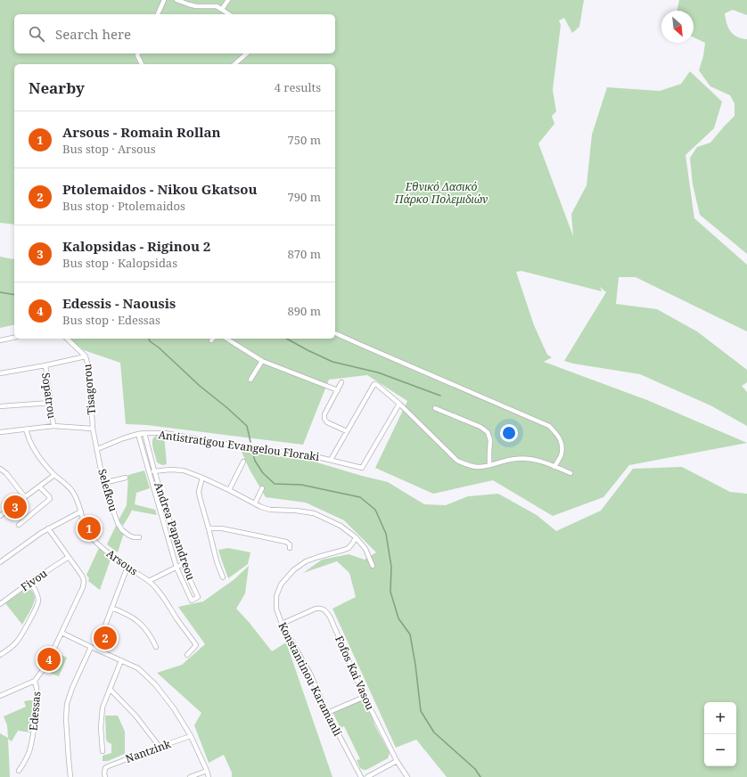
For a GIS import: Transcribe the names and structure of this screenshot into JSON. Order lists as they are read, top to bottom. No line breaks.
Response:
{"streets":{"street":["Tisagorou","Sopatrou","Antistratigou Evangelou Floraki","Selefkou","Andrea Papandreou","Arsous","Fivou","Fofos Kai Vasou","Konstantinou Karamanli","Edessas","Nantzink"]},"crossings":[["Tisagorou","Selefkou"],["Antistratigou Evangelou Floraki","Selefkou"],["Antistratigou Evangelou Floraki","Andrea Papandreou"],["Fivou","Edessas"],["Fofos Kai Vasou","Konstantinou Karamanli"]],"parks":["Εθνικό Δασικό Πάρκο Πολεμιδιών"],"north":"bottom right","page":{"search":"Search here","heading":["Nearby","4 results"],"list":[{"mark":"1","name":"Arsous - Romain Rollan","note":"Bus stop · Arsous","value":"750 m"},{"mark":"2","name":"Ptolemaidos - Nikou Gkatsou","note":"Bus stop · Ptolemaidos","value":"790 m"},{"mark":"3","name":"Kalopsidas - Riginou 2","note":"Bus stop · Kalopsidas","value":"870 m"},{"mark":"4","name":"Edessis - Naousis","note":"Bus stop · Edessas","value":"890 m"}],"pins":["3","1","2","4"],"map_buttons":["+","−"]}}
